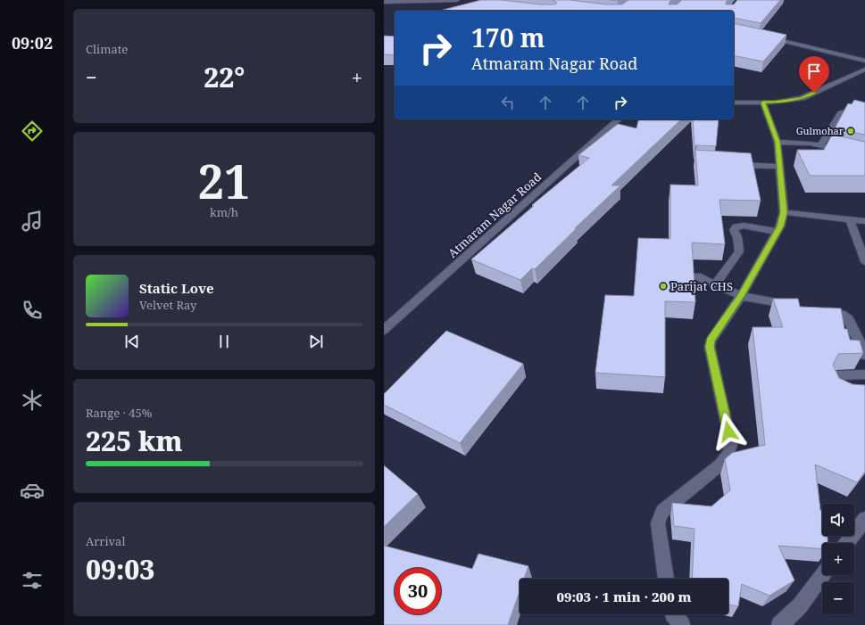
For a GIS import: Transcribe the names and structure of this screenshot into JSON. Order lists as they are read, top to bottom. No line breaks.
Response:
{"streets":{"street":["Atmaram Nagar Road"]},"places":["Gulmohar","Parijat CHS"],"page":{"tabs":"09:02","tile":["Climate",["21","km/h"],["Range · 45%","225 km"],["Arrival","09:03"]],"turn":["170 m","Atmaram Nagar Road"],"heat":["−","22°","+"],"song":["Static Love","Velvet Ray"],"map_buttons":["+","−"],"limit":"30","trip":"09:03 · 1 min · 200 m"}}
